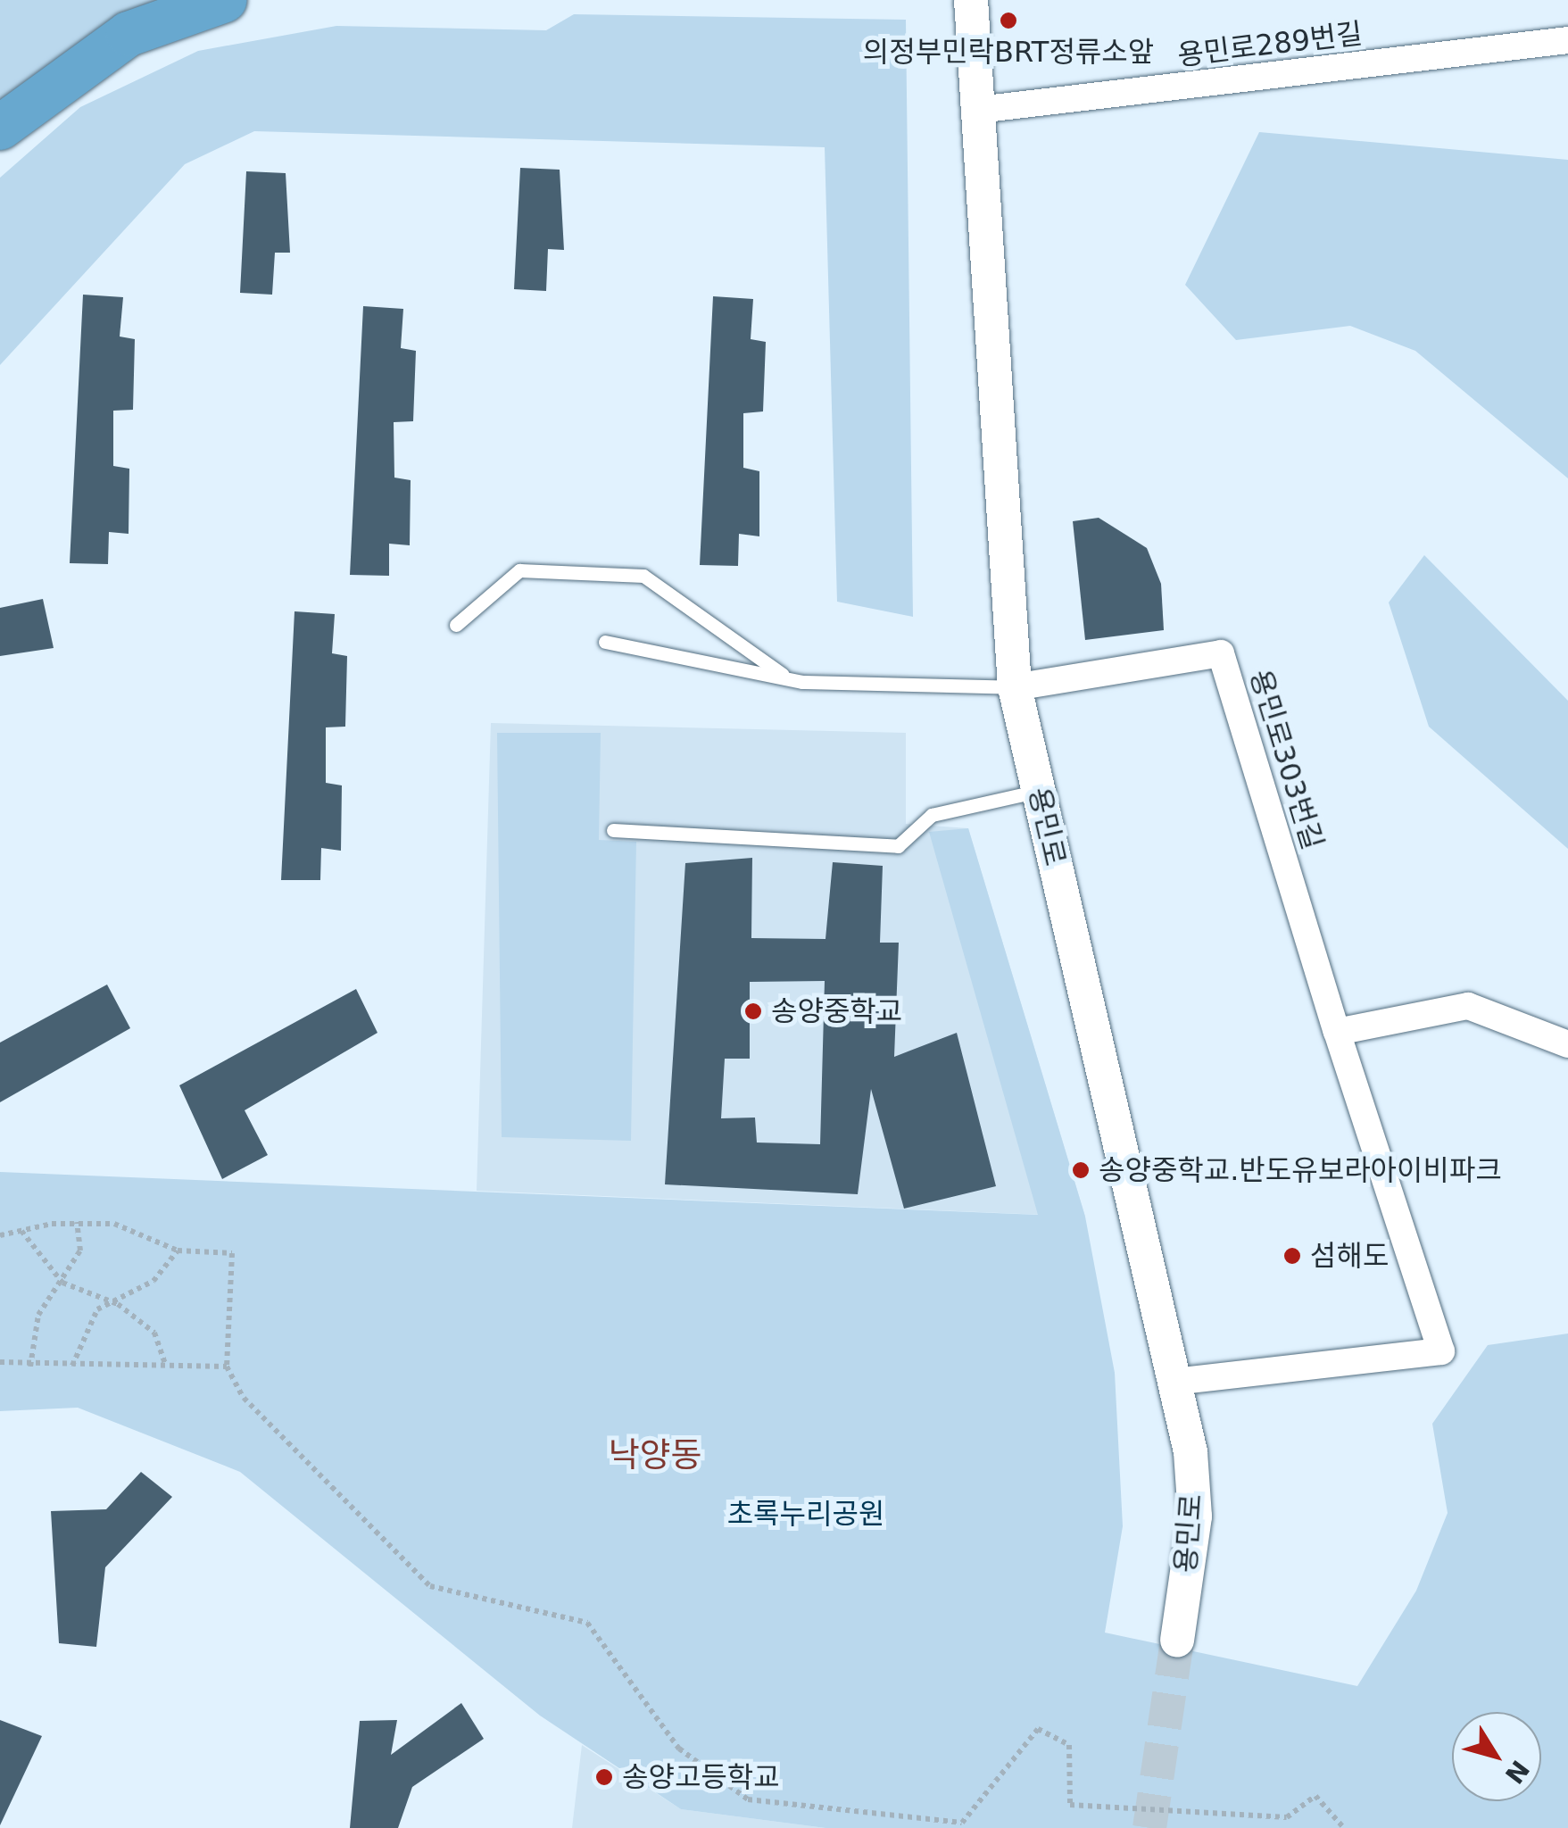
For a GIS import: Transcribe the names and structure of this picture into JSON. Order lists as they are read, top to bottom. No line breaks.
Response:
{"streets":{"street":["용민로289번길","용민로303번길","용민로"]},"crossings":[["용민로289번길","용민로"],["용민로303번길","용민로"]],"districts":["낙양동"],"parks":["초록누리공원"],"places":["의정부민락BRT정류소앞","송양중학교","송양중학교.반도유보라아이비파크","섬해도","송양고등학교"],"north":"bottom right"}
